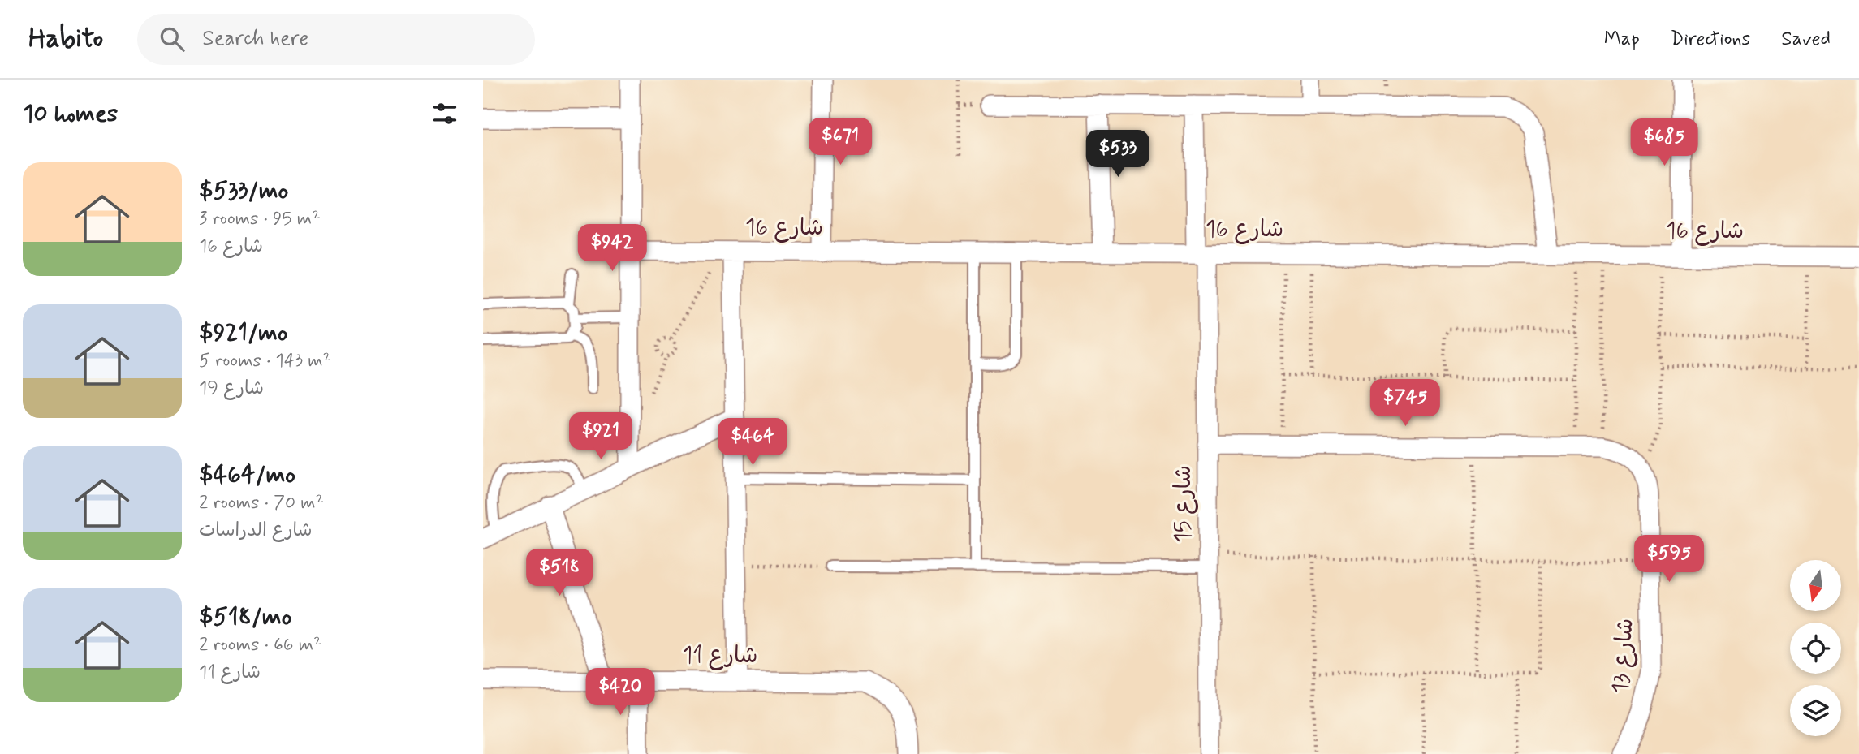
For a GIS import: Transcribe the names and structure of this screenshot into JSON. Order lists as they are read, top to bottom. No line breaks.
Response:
{"streets":{"street":["شارع 16","شارع 15","شارع 11","شارع 13"]},"crossings":[["شارع 16","شارع 15"]],"north":"bottom","page":{"header":"Habito","search":"Search here","nav":["Map","Directions","Saved"],"heading":"10 homes","price":["$671","$685","$533","$942","$745","$921","$464","$595","$518","$420"],"list":[{"name":"$533/mo","note":"3 rooms · 95 m² · شارع 16"},{"name":"$921/mo","note":"5 rooms · 143 m² · شارع 19"},{"name":"$464/mo","note":"2 rooms · 70 m² · شارع الدراسات"},{"name":"$518/mo","note":"2 rooms · 66 m² · شارع 11"}]}}
